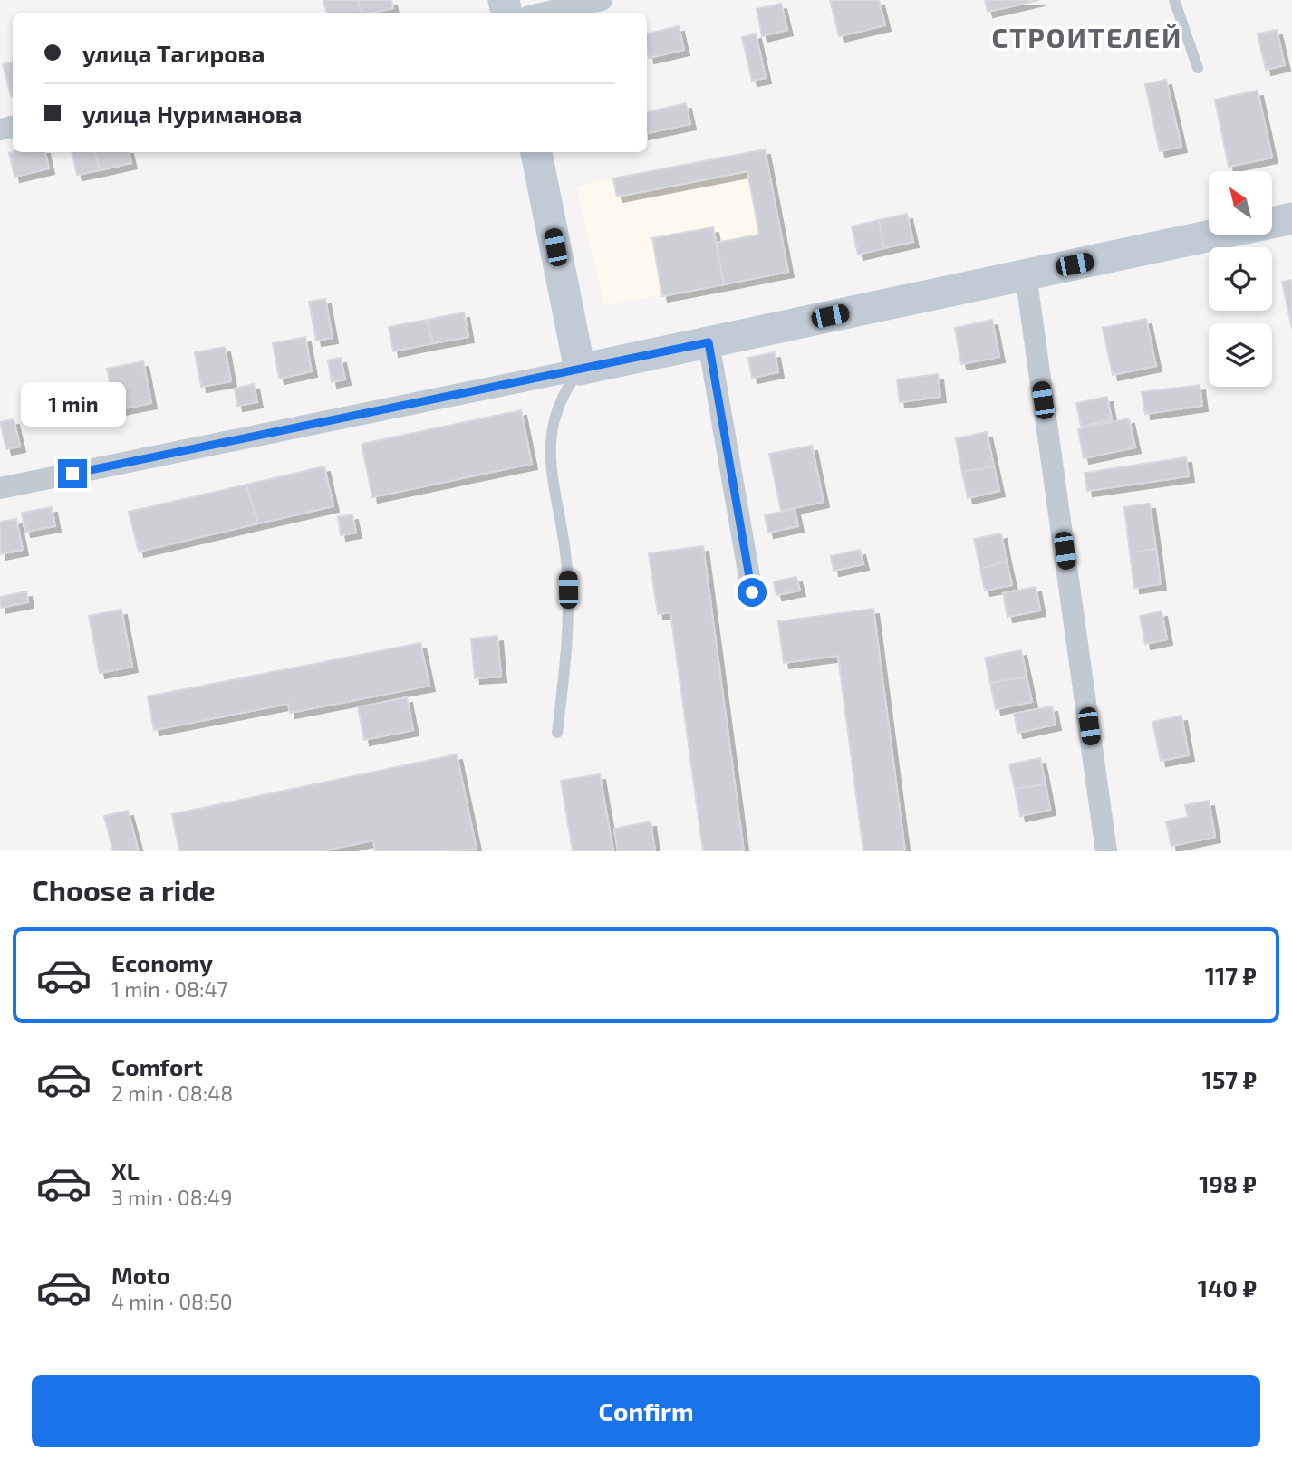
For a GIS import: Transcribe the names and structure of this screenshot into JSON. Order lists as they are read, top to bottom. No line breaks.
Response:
{"districts":["СТРОИТЕЛЕЙ"],"north":"top left","page":{"banner":["улица Тагирова","улица Нуриманова"],"bubble":"1 min","heading":"Choose a ride","list":[{"name":"Economy","note":"1 min · 08:47","value":"117 ₽"},{"name":"Comfort","note":"2 min · 08:48","value":"157 ₽"},{"name":"XL","note":"3 min · 08:49","value":"198 ₽"},{"name":"Moto","note":"4 min · 08:50","value":"140 ₽"}],"buttons":"Confirm"}}
